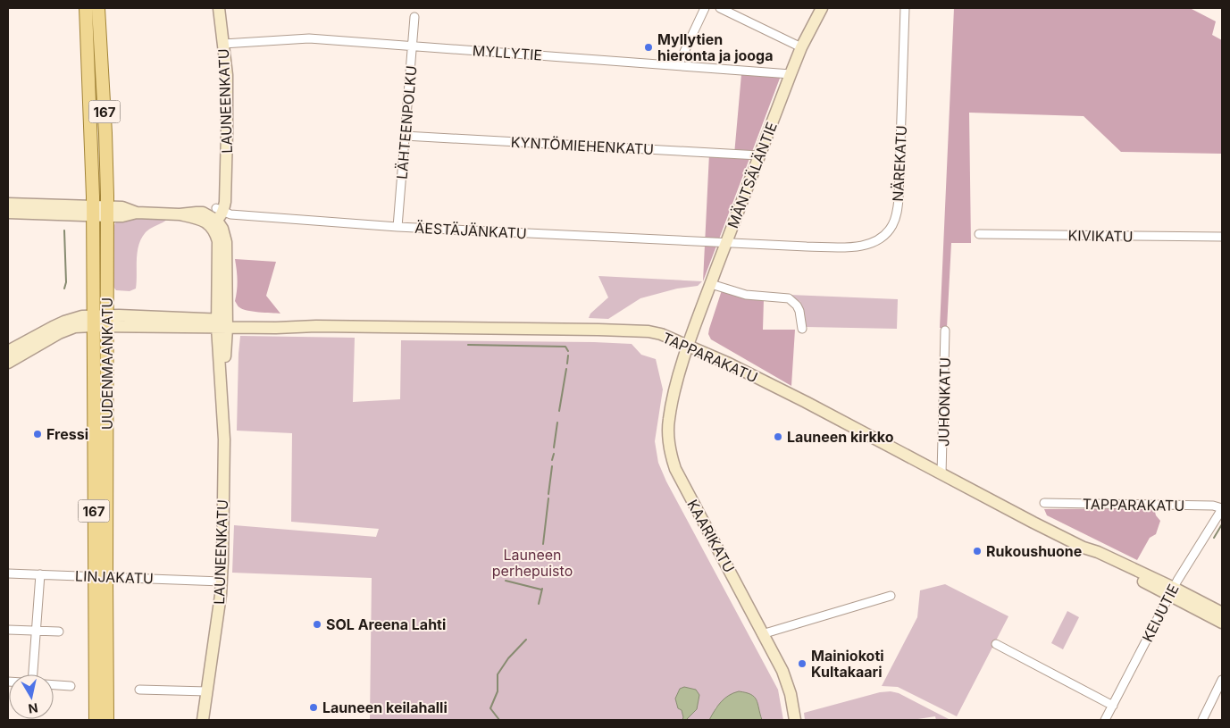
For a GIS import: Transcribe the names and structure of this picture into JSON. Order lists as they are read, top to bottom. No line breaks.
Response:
{"streets":{"main road":["167","UUDENMAANKATU"],"street":["MYLLYTIE","LAUNEENKATU","LÄHTEENPOLKU","KYNTÖMIEHENKATU","NÄREKATU","MÄNTSÄLÄNTIE","ÄESTÄJÄNKATU","KIVIKATU","TAPPARAKATU","JUHONKATU","KAARIKATU","LINJAKATU","KEIJUTIE"]},"crossings":[["MYLLYTIE","LAUNEENKATU"],["MYLLYTIE","LÄHTEENPOLKU"],["MYLLYTIE","MÄNTSÄLÄNTIE"],["LAUNEENKATU","ÄESTÄJÄNKATU"],["LAUNEENKATU","TAPPARAKATU"],["LAUNEENKATU","LINJAKATU"],["LÄHTEENPOLKU","KYNTÖMIEHENKATU"],["LÄHTEENPOLKU","ÄESTÄJÄNKATU"],["KYNTÖMIEHENKATU","MÄNTSÄLÄNTIE"],["NÄREKATU","MÄNTSÄLÄNTIE"],["NÄREKATU","ÄESTÄJÄNKATU"],["MÄNTSÄLÄNTIE","ÄESTÄJÄNKATU"],["MÄNTSÄLÄNTIE","TAPPARAKATU"],["MÄNTSÄLÄNTIE","KAARIKATU"],["TAPPARAKATU","UUDENMAANKATU"],["TAPPARAKATU","JUHONKATU"],["TAPPARAKATU","KAARIKATU"],["TAPPARAKATU","KEIJUTIE"],["UUDENMAANKATU","LINJAKATU"]],"parks":["Launeen perhepuisto"],"places":["Myllytien hieronta ja jooga","Fressi","Launeen kirkko","Rukoushuone","SOL Areena Lahti","Mainiokoti Kultakaari","Launeen keilahalli"],"north":"bottom"}
